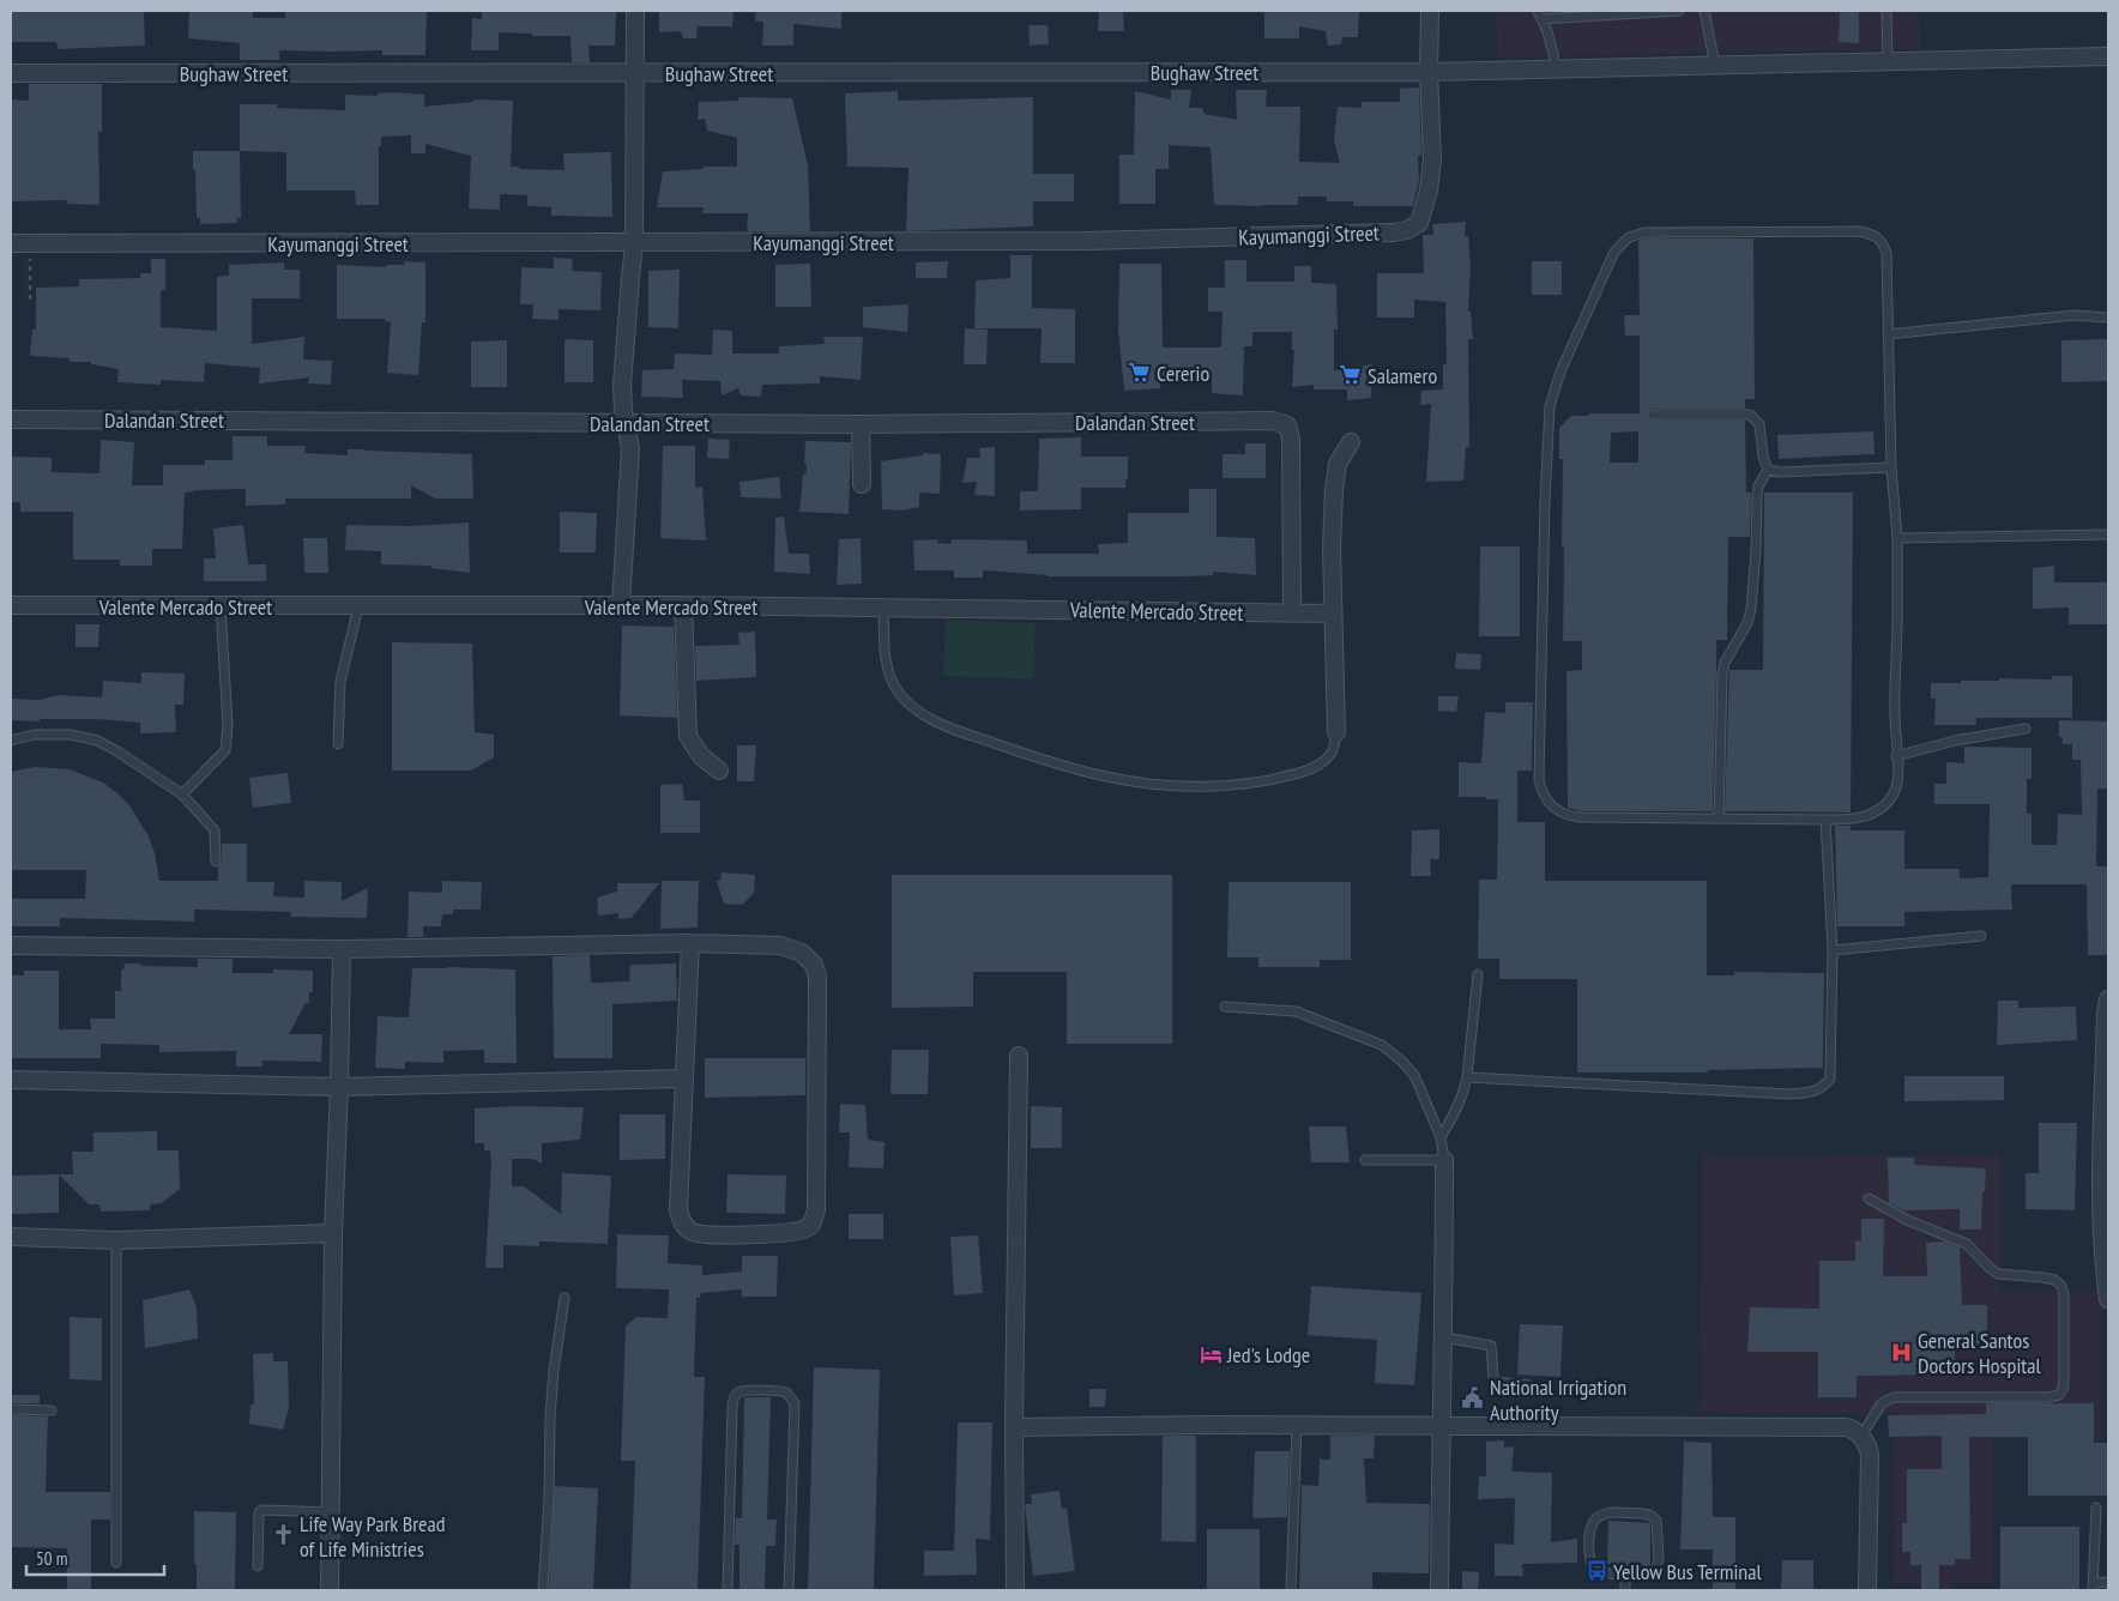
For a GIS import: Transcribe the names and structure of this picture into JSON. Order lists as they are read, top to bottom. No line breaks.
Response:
{"streets":{"street":["Bughaw Street","Kayumanggi Street","Dalandan Street","Valente Mercado Street"]},"crossings":[["Bughaw Street","Kayumanggi Street"],["Dalandan Street","Valente Mercado Street"]],"places":{"supermarket":["Cererio","Salamero"],"hospital":["General Santos Doctors Hospital"],"hotel":["Jed's Lodge"],"public building":["National Irrigation Authority"],"church":["Life Way Park Bread of Life Ministries"],"bus stop":["Yellow Bus Terminal"]},"scale_bar":"50 m"}
